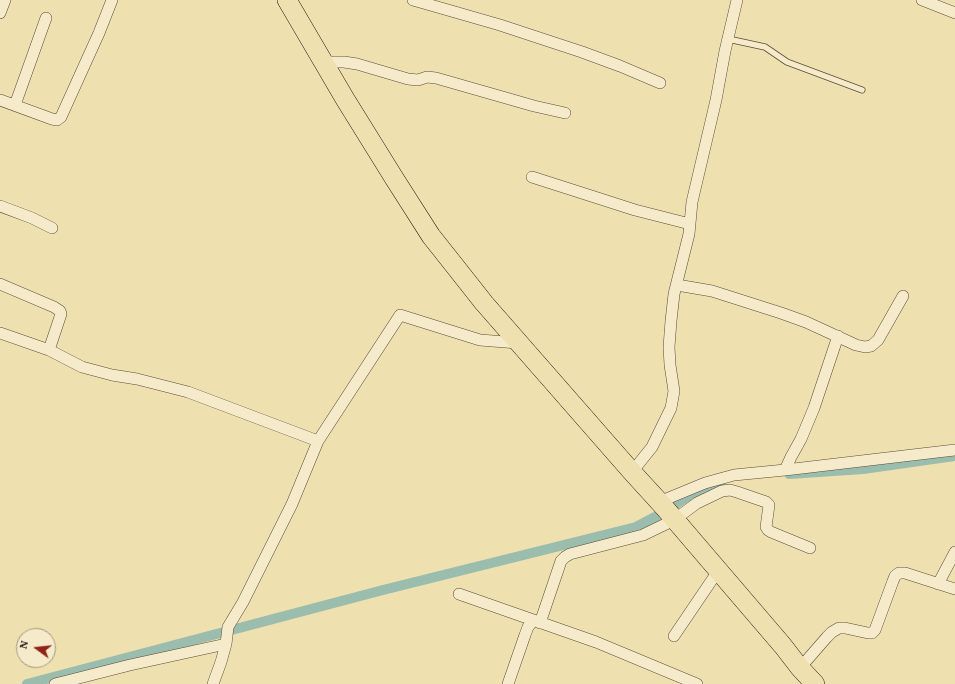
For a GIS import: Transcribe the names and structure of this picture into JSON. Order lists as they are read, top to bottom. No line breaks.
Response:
{"north":"left"}
